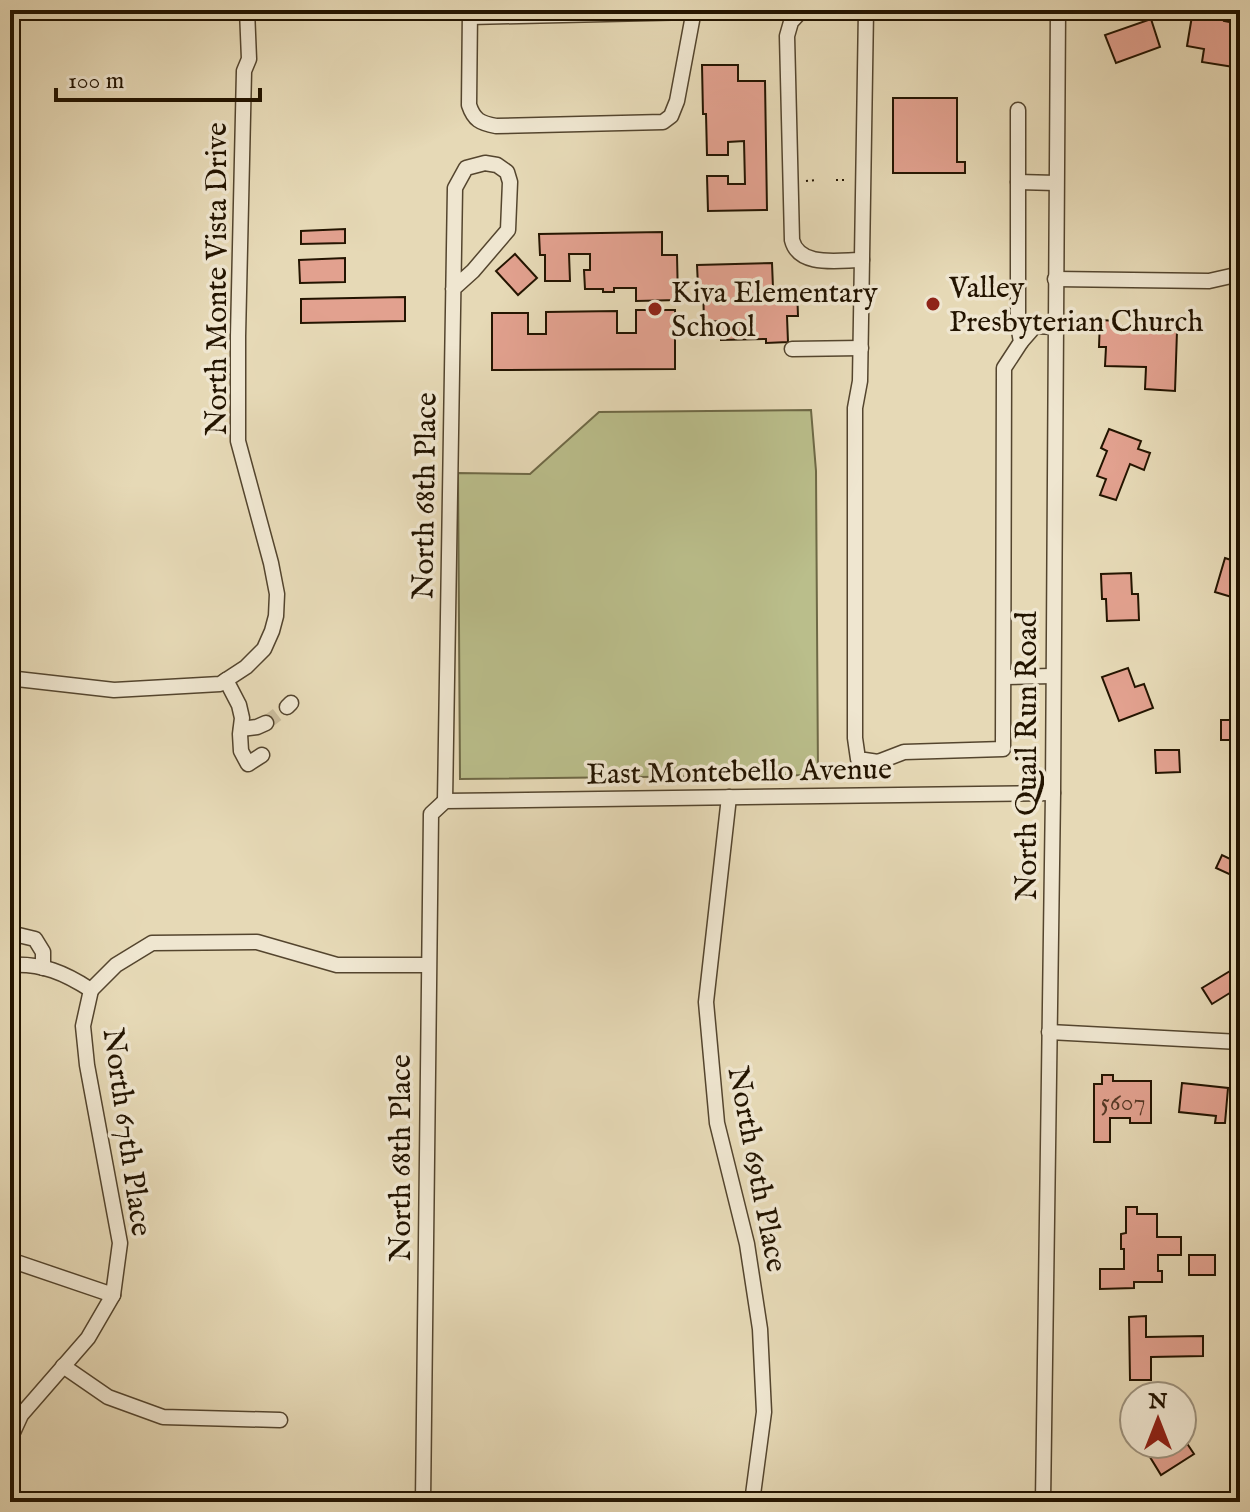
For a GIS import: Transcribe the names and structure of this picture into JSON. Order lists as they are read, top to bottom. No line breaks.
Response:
{"streets":{"street":["North Monte Vista Drive","North 68th Place","North Quail Run Road","East Montebello Avenue","North 67th Place","North 69th Place"]},"crossings":[["North 68th Place","East Montebello Avenue"],["North Quail Run Road","East Montebello Avenue"],["East Montebello Avenue","North 69th Place"]],"places":["Valley Presbyterian Church","Kiva Elementary School"],"house_numbers":["5607"],"scale_bar":"100 m","north":"top"}
